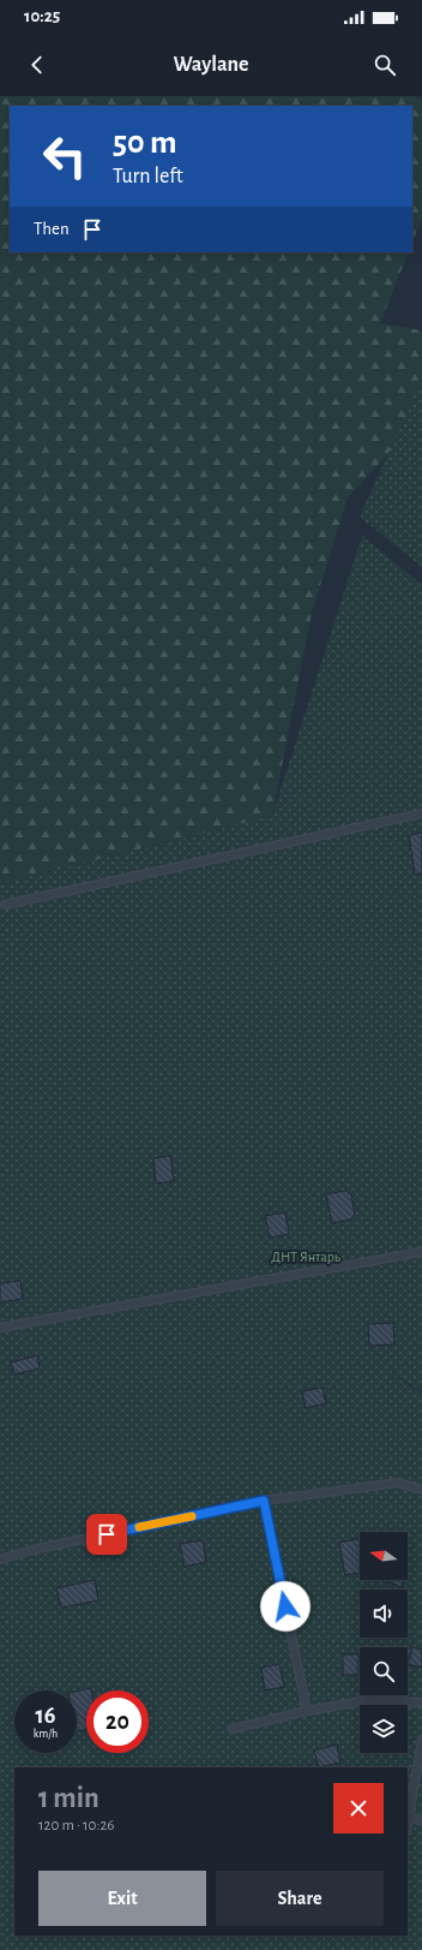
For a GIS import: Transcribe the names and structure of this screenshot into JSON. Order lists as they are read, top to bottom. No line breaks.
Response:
{"parks":["ДНТ Янтарь"],"north":"left","page":{"status":"10:25","header":"Waylane","turn":["50 m","Turn left"],"then":"Then","speed":"16 km/h","limit":"20","heading":["1 min","120 m · 10:26"],"buttons":["Exit","Share"]}}
